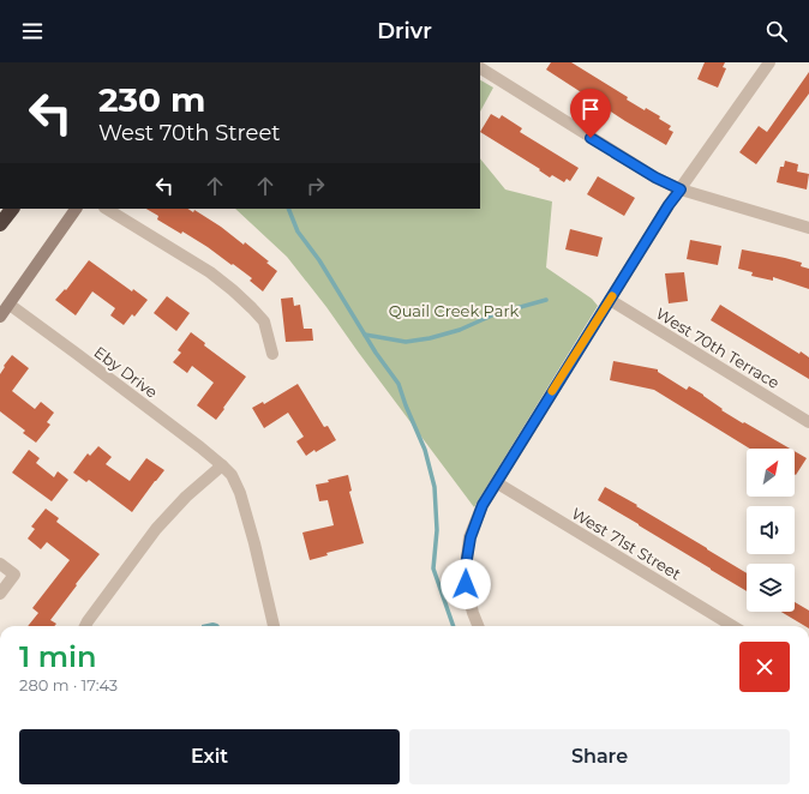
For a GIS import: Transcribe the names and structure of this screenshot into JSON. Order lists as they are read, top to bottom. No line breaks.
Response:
{"streets":{"street":["West 70th Terrace","Eby Drive","West 71st Street"]},"parks":["Quail Creek Park"],"north":"top right","page":{"header":"Drivr","turn":["230 m","West 70th Street"],"heading":["1 min","280 m · 17:43"],"buttons":["Exit","Share"]}}
